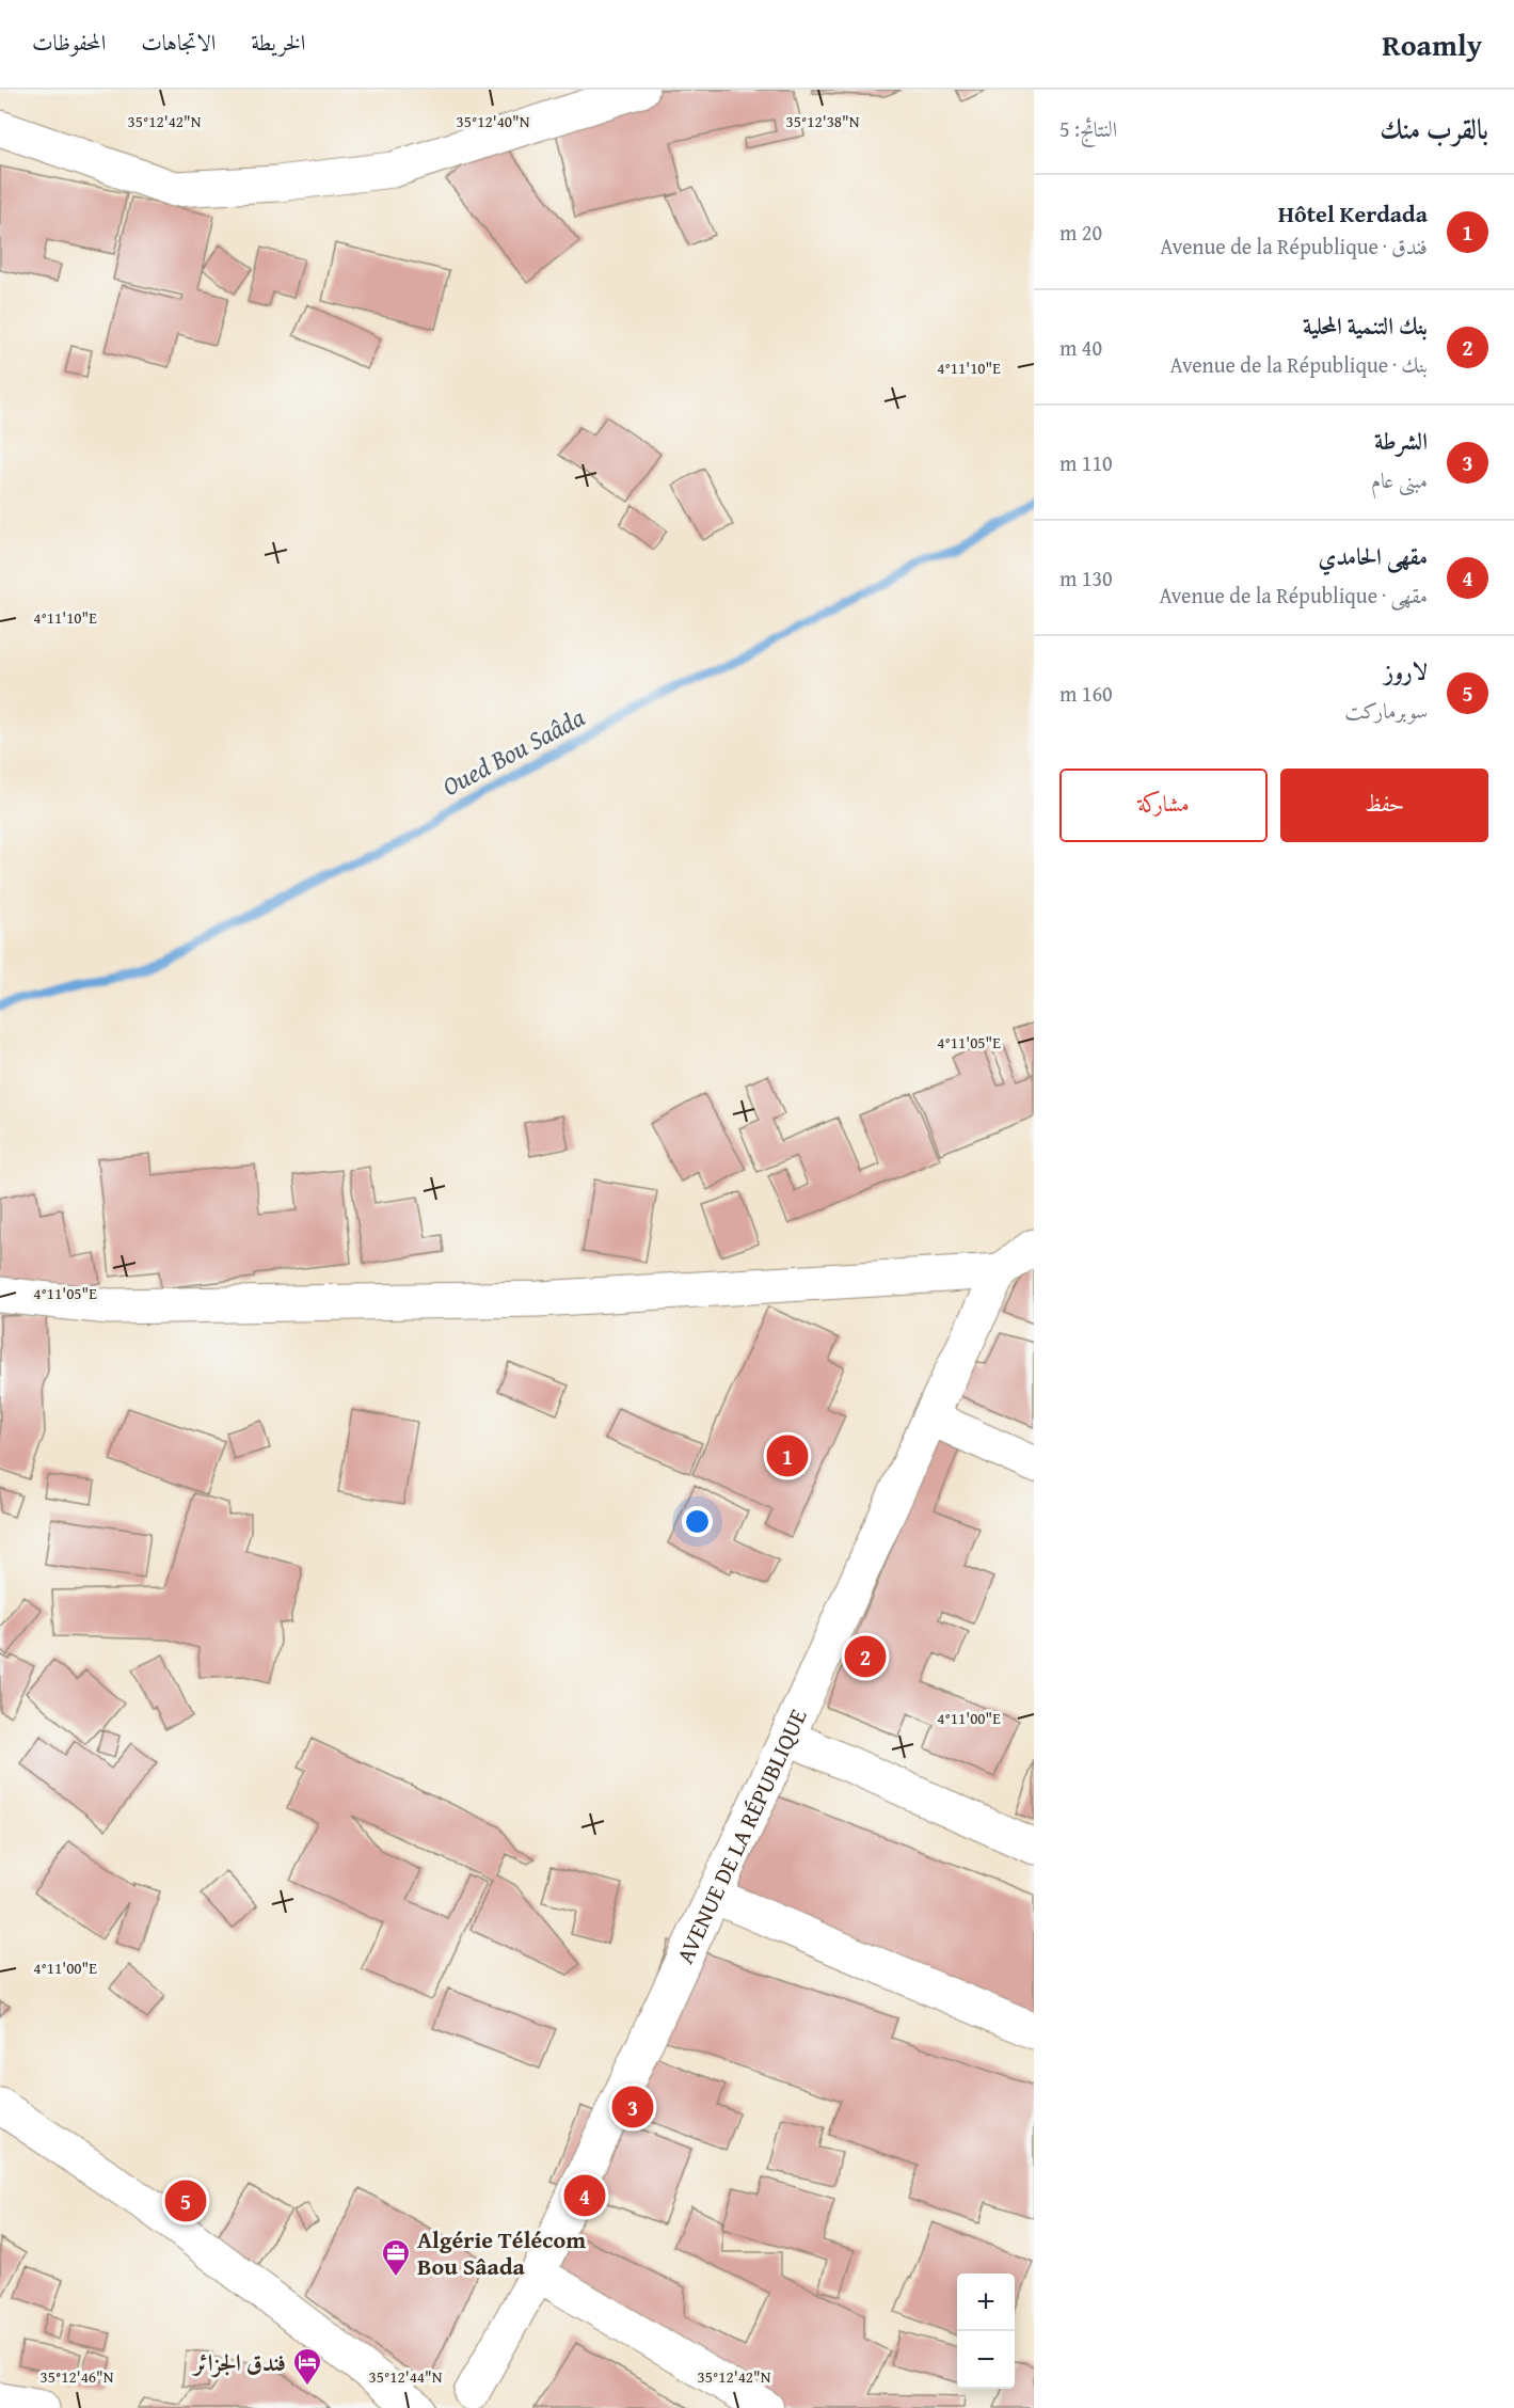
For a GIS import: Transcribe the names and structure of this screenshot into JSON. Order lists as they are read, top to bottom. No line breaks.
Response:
{"streets":{"street":["AVENUE DE LA RÉPUBLIQUE"]},"water":["Oued Bou Saâda"],"places":{"office":["Algérie Télécom Bou Sâada"],"hotel":["فندق الجزائر"]},"page":{"header":"Roamly","nav":["الخريطة","الاتجاهات","المحفوظات"],"heading":["بالقرب منك","النتائج: 5"],"list":[{"mark":"1","name":"Hôtel Kerdada","note":"فندق · Avenue de la République","value":"20 m"},{"mark":"2","name":"بنك التنمية المحلية","note":"بنك · Avenue de la République","value":"40 m"},{"mark":"3","name":"الشرطة","note":"مبنى عام","value":"110 m"},{"mark":"4","name":"مقهى الحامدي","note":"مقهى · Avenue de la République","value":"130 m"},{"mark":"5","name":"لاروز","note":"سوبرماركت","value":"160 m"}],"buttons":["حفظ","مشاركة"],"pins":["1","2","3","4","5"],"map_buttons":["+","−"]},"coordinates":["35°12'40\"N","35°12'42\"N","35°12'38\"N","4°11'10\"E","4°11'05\"E","4°11'00\"E","35°12'46\"N","35°12'44\"N"]}
